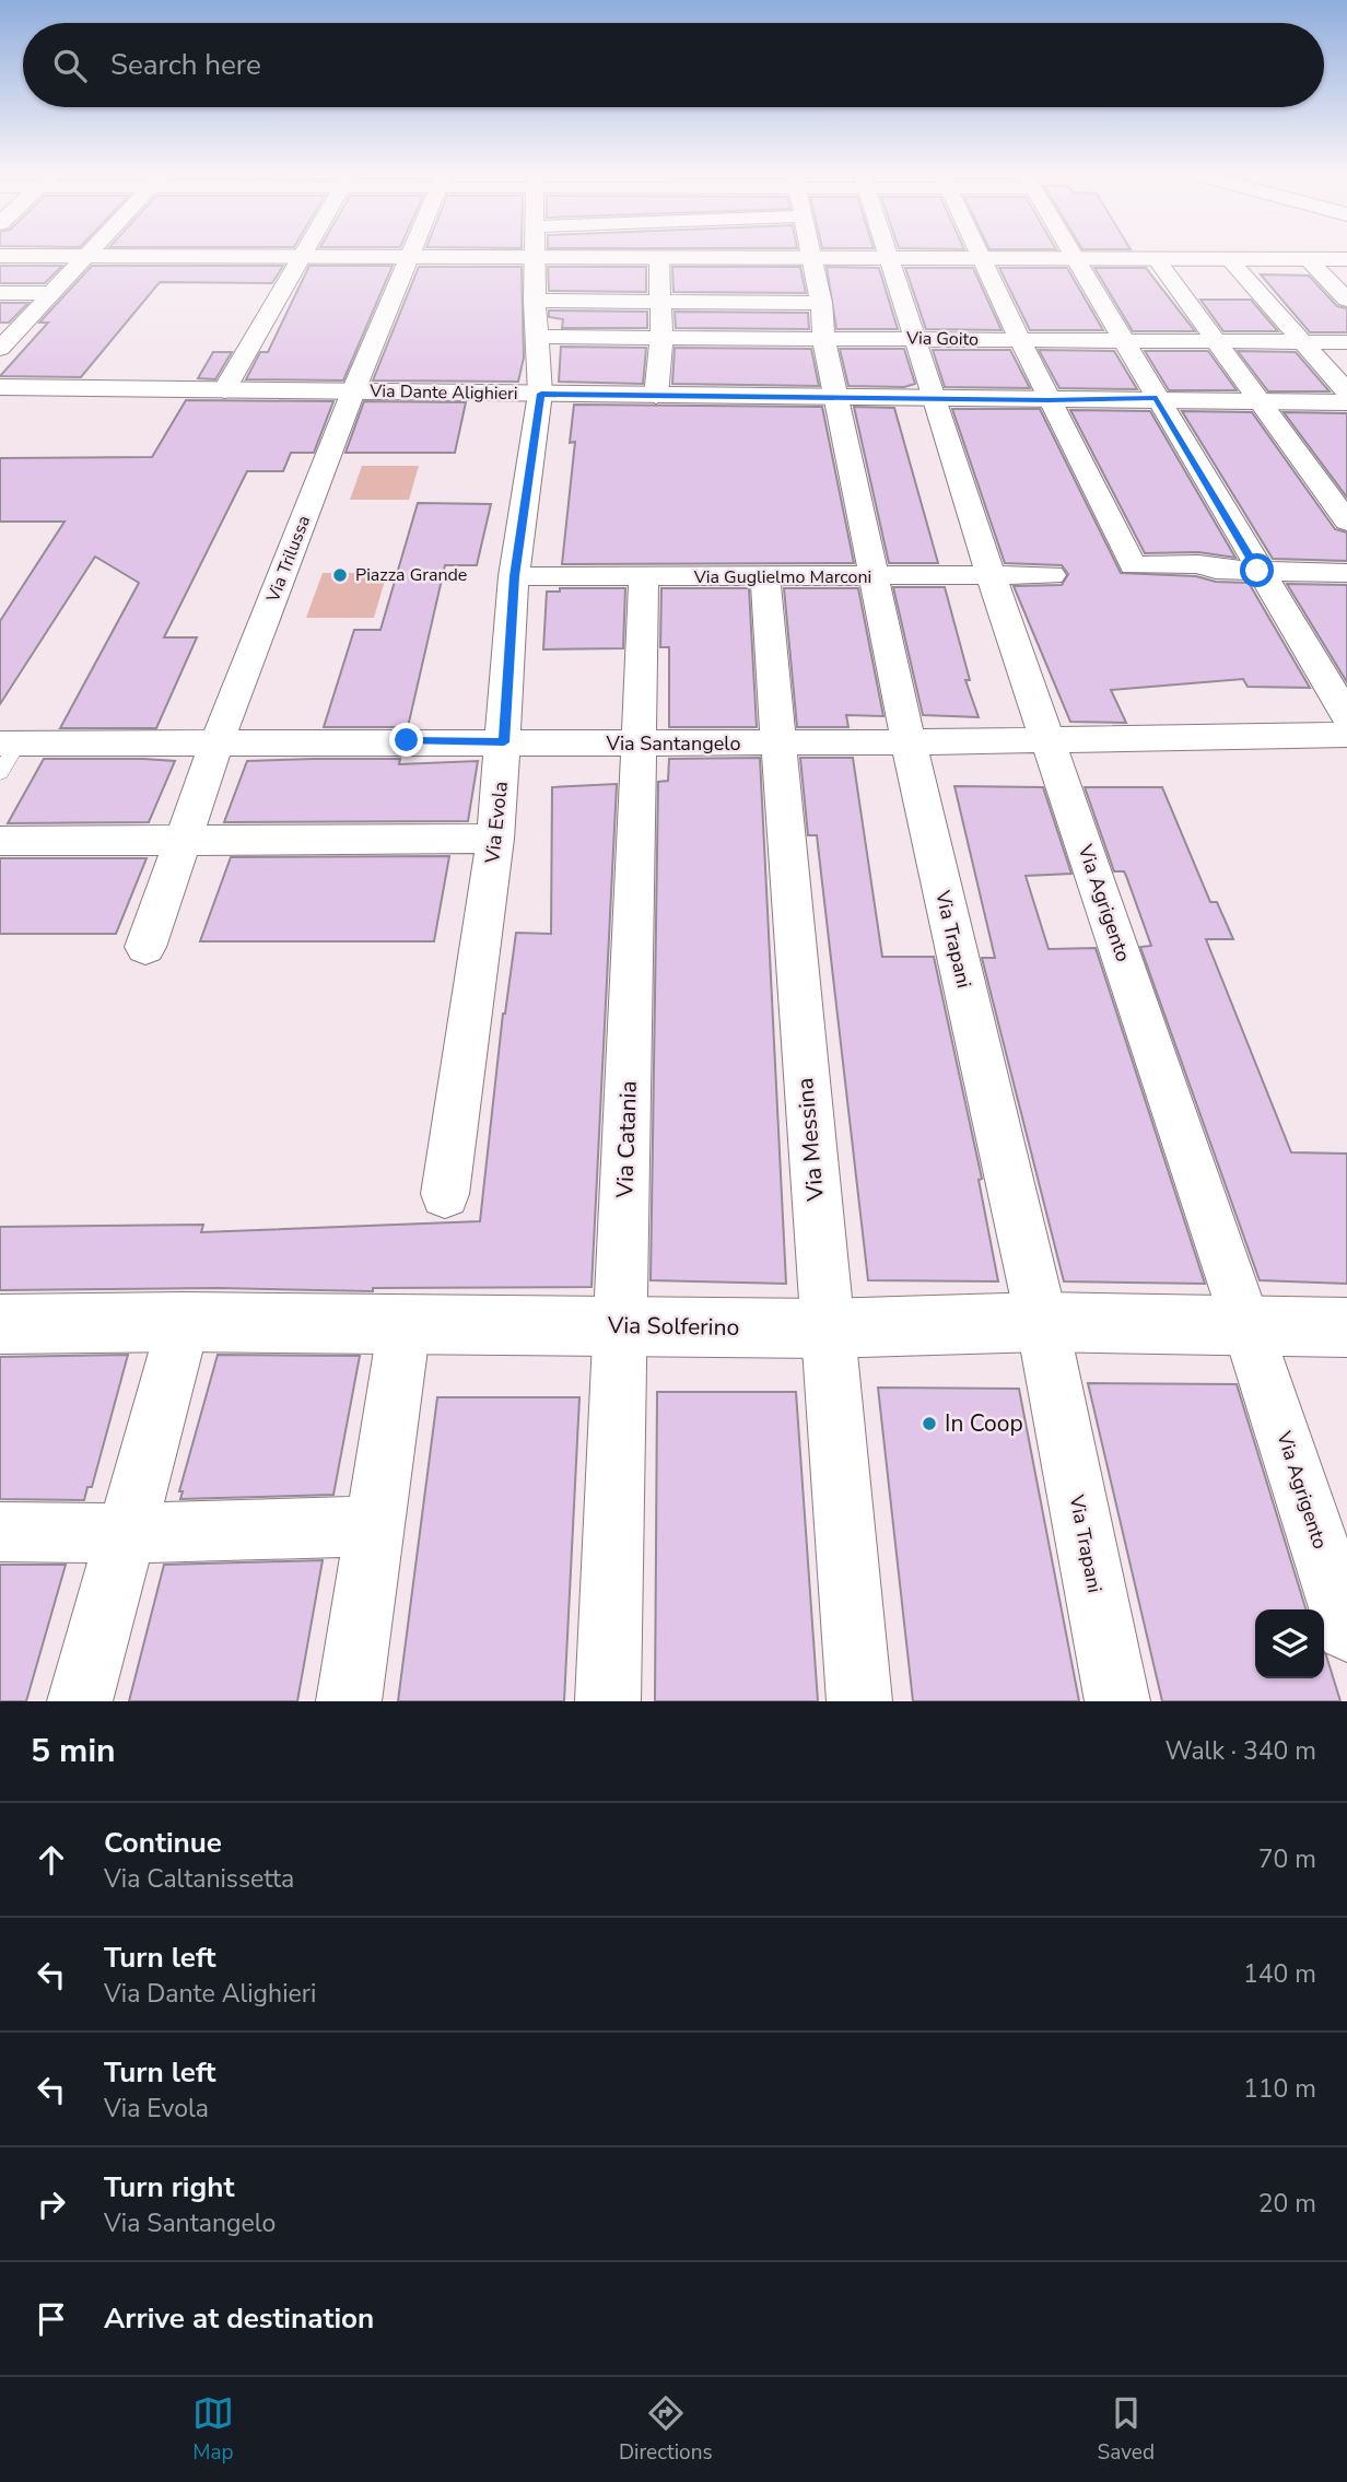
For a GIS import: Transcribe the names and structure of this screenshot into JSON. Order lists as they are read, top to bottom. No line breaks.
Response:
{"streets":{"street":["Via Goito","Via Dante Alighieri","Via Trilussa","Via Guglielmo Marconi","Via Santangelo","Via Evola","Via Agrigento","Via Trapani","Via Catania","Via Messina","Via Solferino"]},"crossings":[["Via Goito","Via Evola"],["Via Goito","Via Agrigento"],["Via Goito","Via Trapani"],["Via Dante Alighieri","Via Trilussa"],["Via Dante Alighieri","Via Evola"],["Via Dante Alighieri","Via Agrigento"],["Via Dante Alighieri","Via Trapani"],["Via Trilussa","Via Santangelo"],["Via Guglielmo Marconi","Via Evola"],["Via Guglielmo Marconi","Via Agrigento"],["Via Guglielmo Marconi","Via Trapani"],["Via Guglielmo Marconi","Via Catania"],["Via Guglielmo Marconi","Via Messina"],["Via Santangelo","Via Evola"],["Via Santangelo","Via Agrigento"],["Via Santangelo","Via Trapani"],["Via Santangelo","Via Catania"],["Via Santangelo","Via Messina"],["Via Agrigento","Via Solferino"],["Via Trapani","Via Solferino"],["Via Catania","Via Solferino"],["Via Messina","Via Solferino"]],"places":["Piazza Grande","In Coop"],"page":{"search":"Search here","heading":["5 min","Walk · 340 m"],"list":[["Continue","Via Caltanissetta","70 m"],["Turn left","Via Dante Alighieri","140 m"],["Turn left","Via Evola","110 m"],["Turn right","Via Santangelo","20 m"],"Arrive at destination"],"nav":["Map","Directions","Saved"]}}
